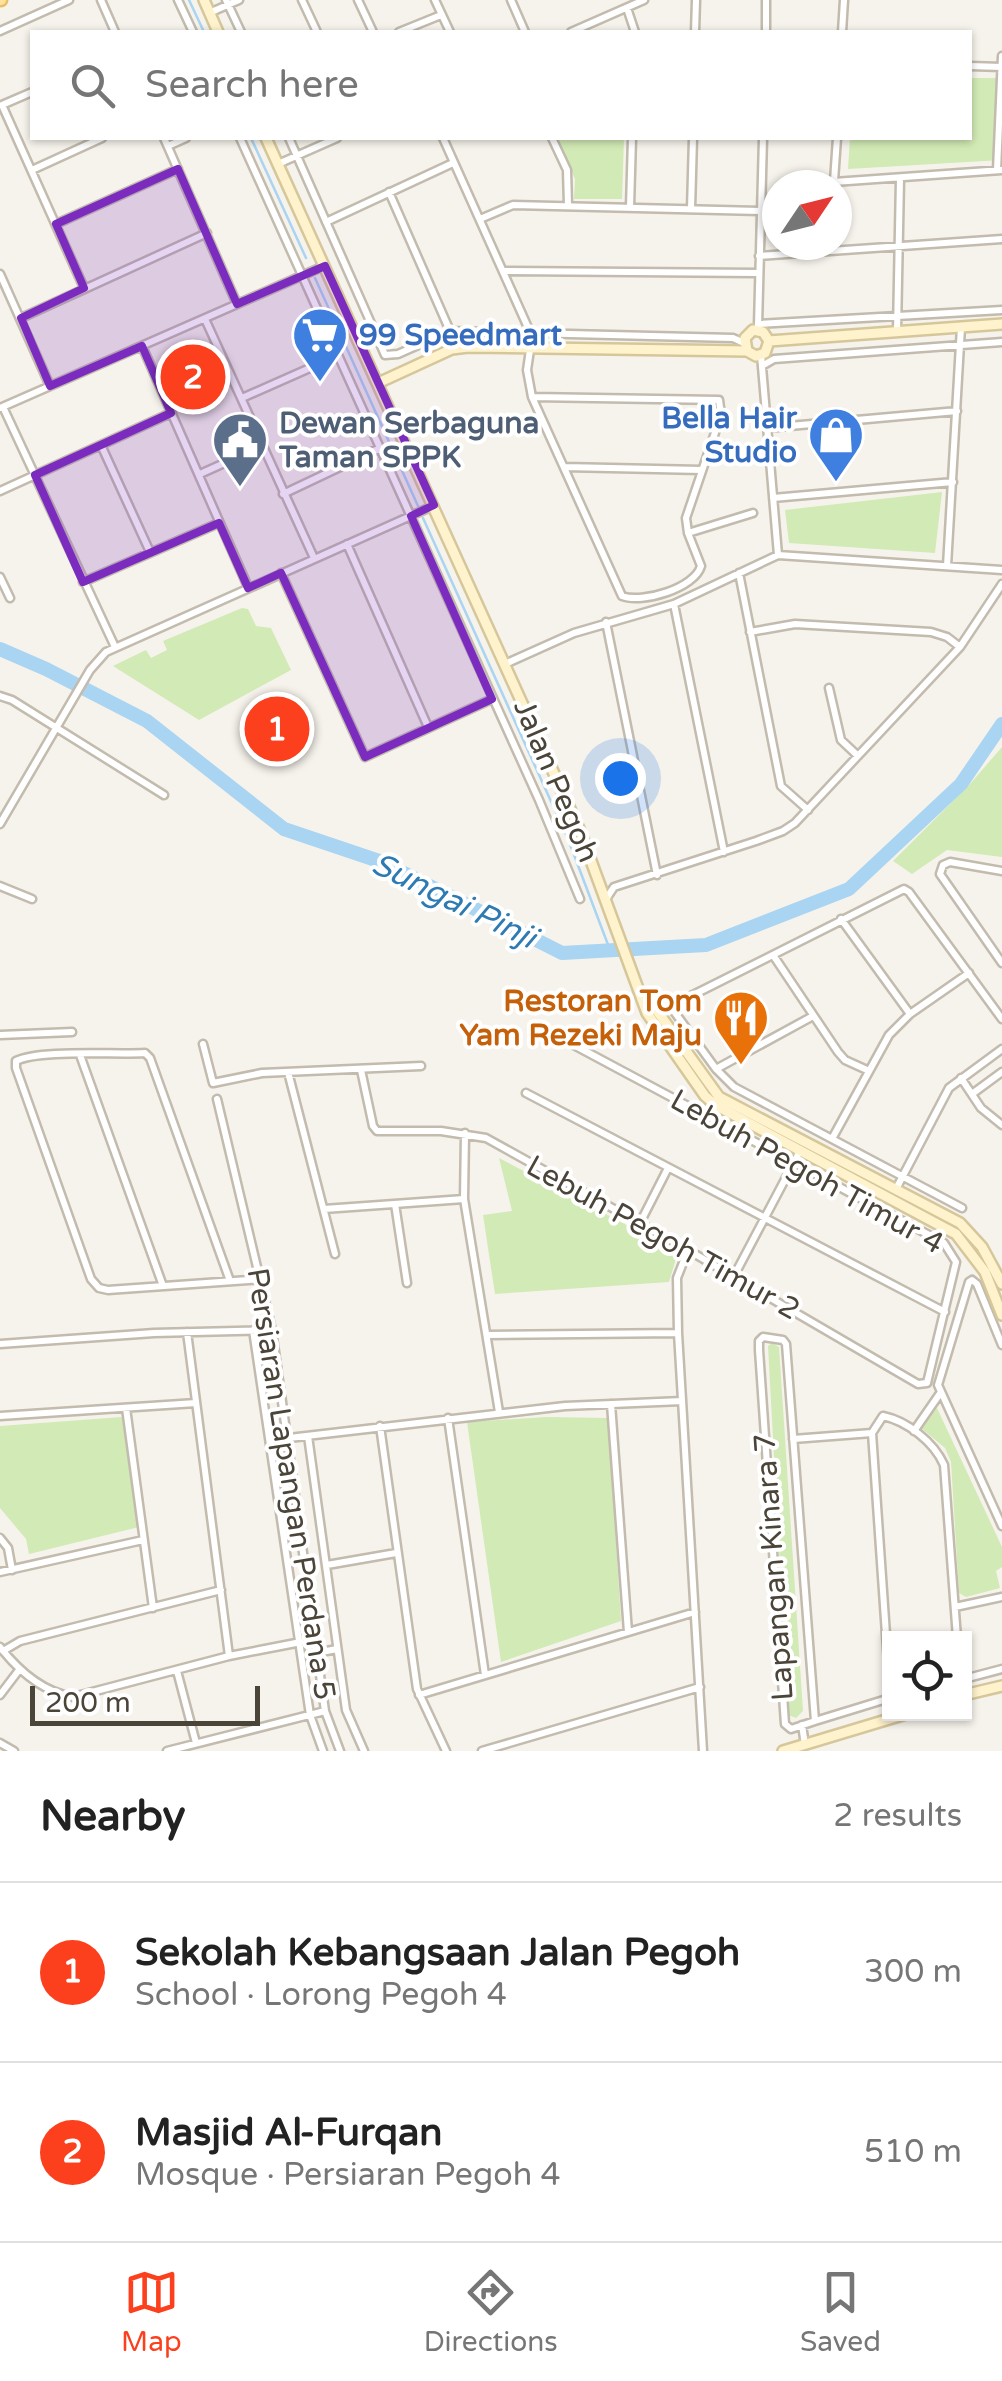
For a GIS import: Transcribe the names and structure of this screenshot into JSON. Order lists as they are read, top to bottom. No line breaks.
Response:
{"streets":{"street":["Jalan Pegoh","Lebuh Pegoh Timur 4","Lebuh Pegoh Timur 2","Persiaran Lapangan Perdana 5","Lapangan Kinara 7"]},"crossings":[["Lebuh Pegoh Timur 4","Lebuh Pegoh Timur 2"]],"water":["Sungai Pinji"],"places":{"supermarket":["99 Speedmart"],"shop":["Bella Hair Studio"],"public building":["Dewan Serbaguna Taman SPPK"],"restaurant":["Restoran Tom Yam Rezeki Maju"]},"scale_bar":"200 m","north":"top right","page":{"search":"Search here","pins":["2","1"],"scale":"200 m","heading":["Nearby","2 results"],"list":[{"mark":"1","name":"Sekolah Kebangsaan Jalan Pegoh","note":"School · Lorong Pegoh 4","value":"300 m"},{"mark":"2","name":"Masjid Al-Furqan","note":"Mosque · Persiaran Pegoh 4","value":"510 m"}],"nav":["Map","Directions","Saved"]}}
